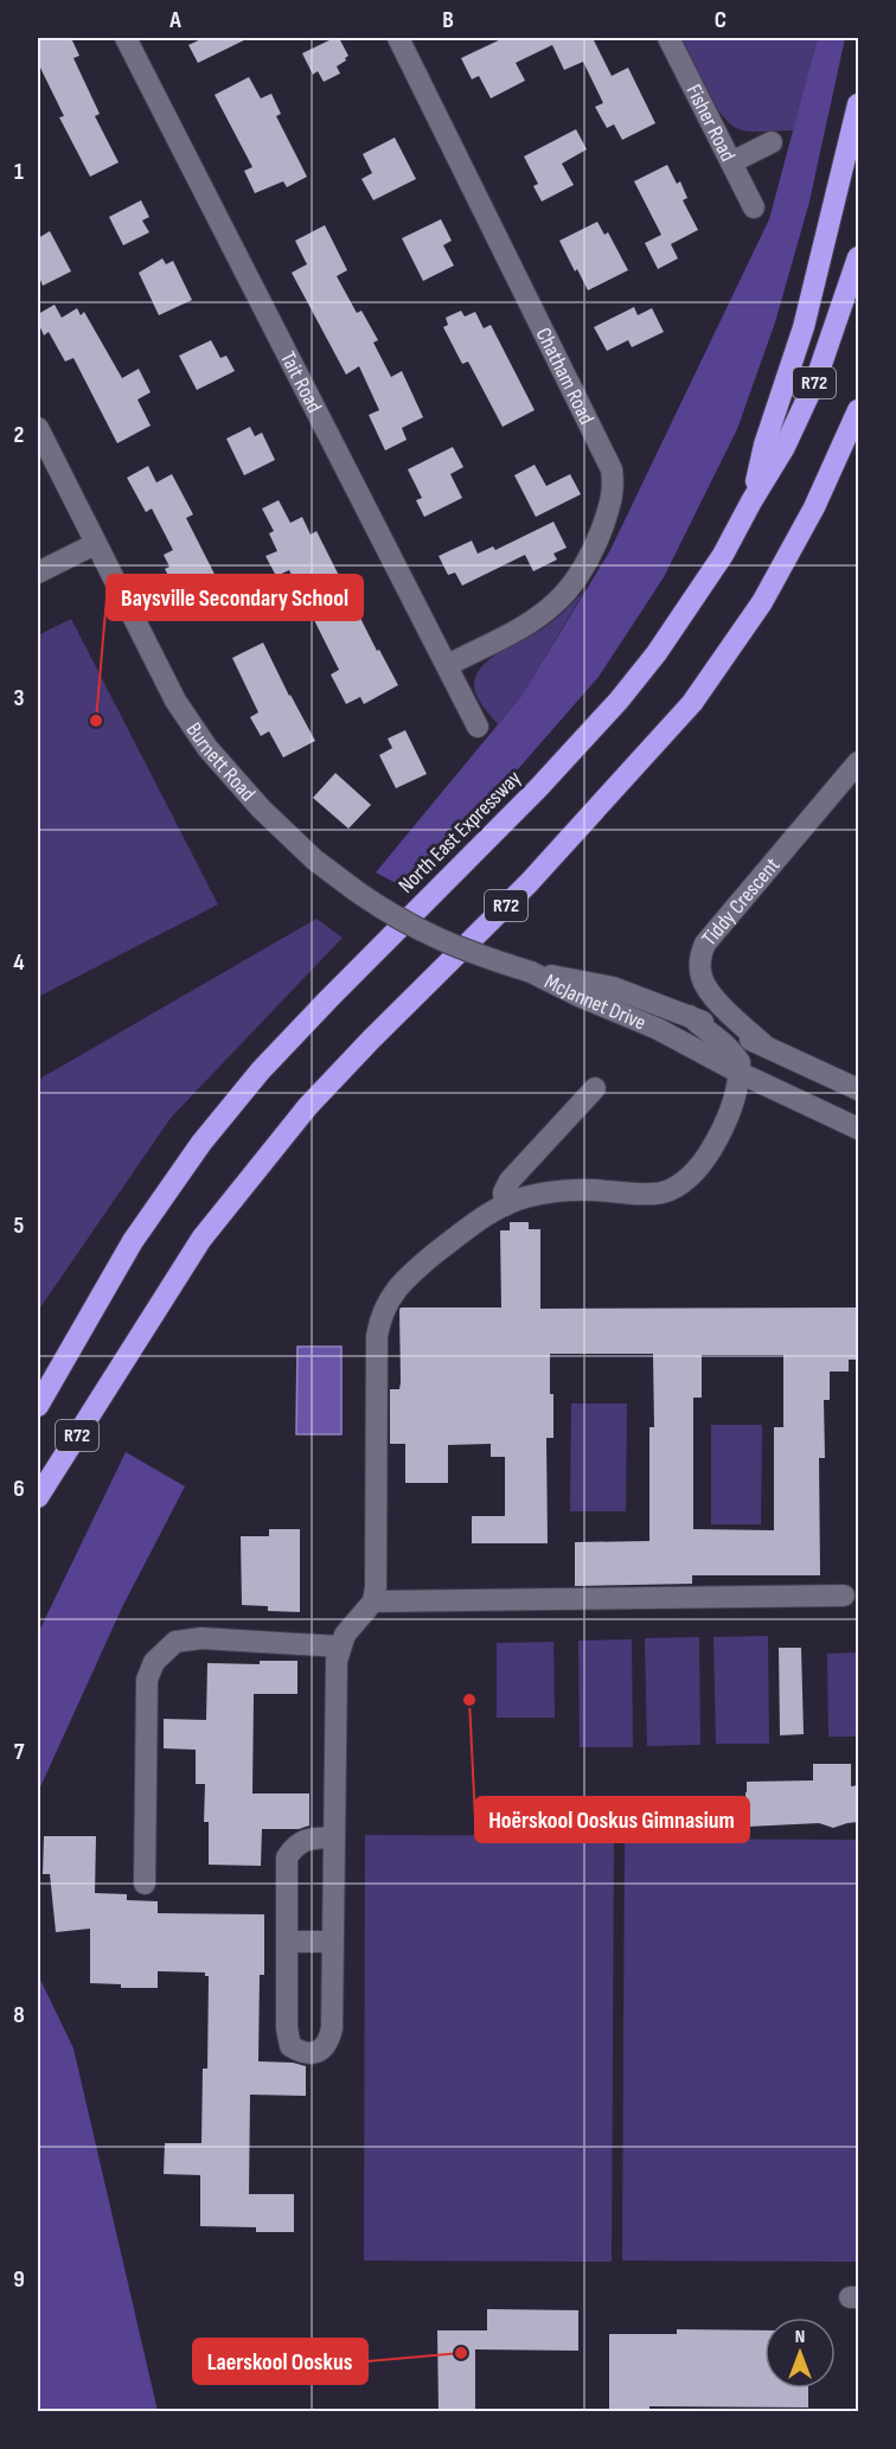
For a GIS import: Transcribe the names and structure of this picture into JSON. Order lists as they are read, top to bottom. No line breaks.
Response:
{"streets":{"highway":["R72","North East Expressway"],"street":["Fisher Road","Chatham Road","Tait Road","Burnett Road","Tiddy Crescent","McJannet Drive"]},"crossings":[["Chatham Road","Tait Road"],["Burnett Road","McJannet Drive"],["Tiddy Crescent","McJannet Drive"]],"places":["Baysville Secondary School","Hoërskool Ooskus Gimnasium","Laerskool Ooskus"],"north":"top","grid":{"columns":["A","B","C"],"rows":["1","2","3","4","5","6","7","8","9"]}}
